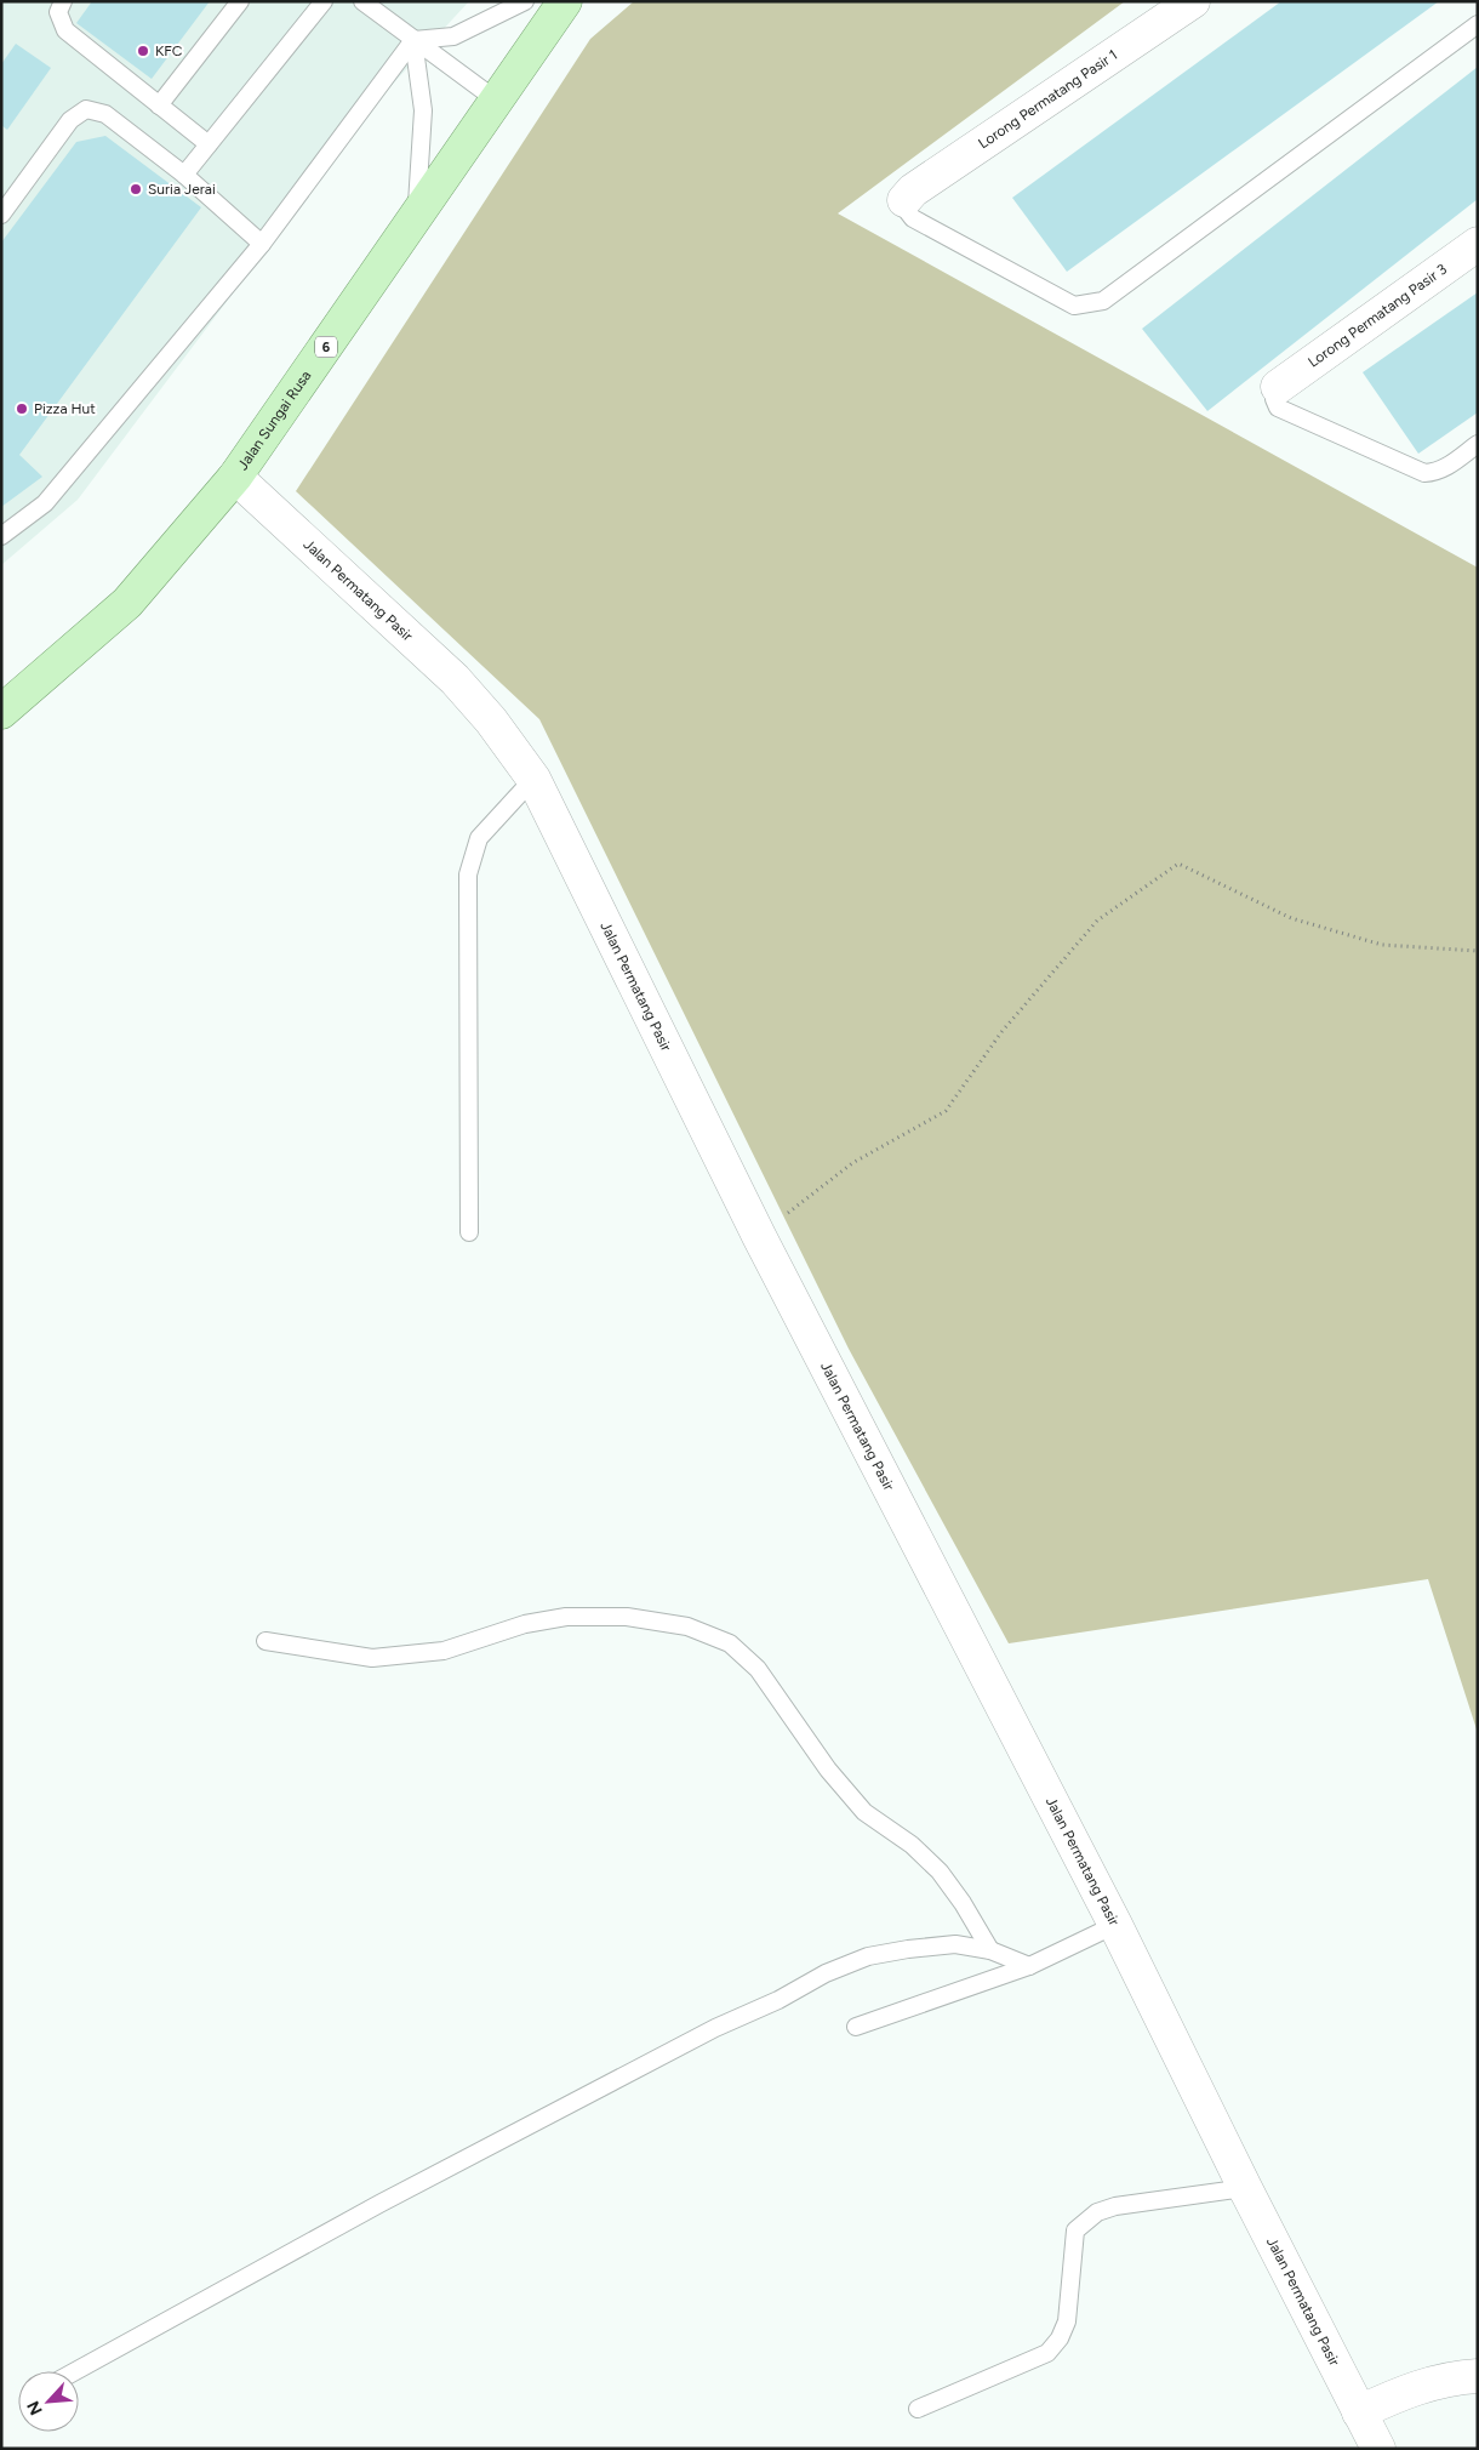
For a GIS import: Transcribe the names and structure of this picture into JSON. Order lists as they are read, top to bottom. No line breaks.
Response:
{"streets":{"main road":["6","Jalan Sungai Rusa"],"street":["Lorong Permatang Pasir 1","Lorong Permatang Pasir 3","Jalan Permatang Pasir"]},"crossings":[["Jalan Sungai Rusa","Jalan Permatang Pasir"]],"places":["KFC","Suria Jerai","Pizza Hut"],"north":"bottom left"}
